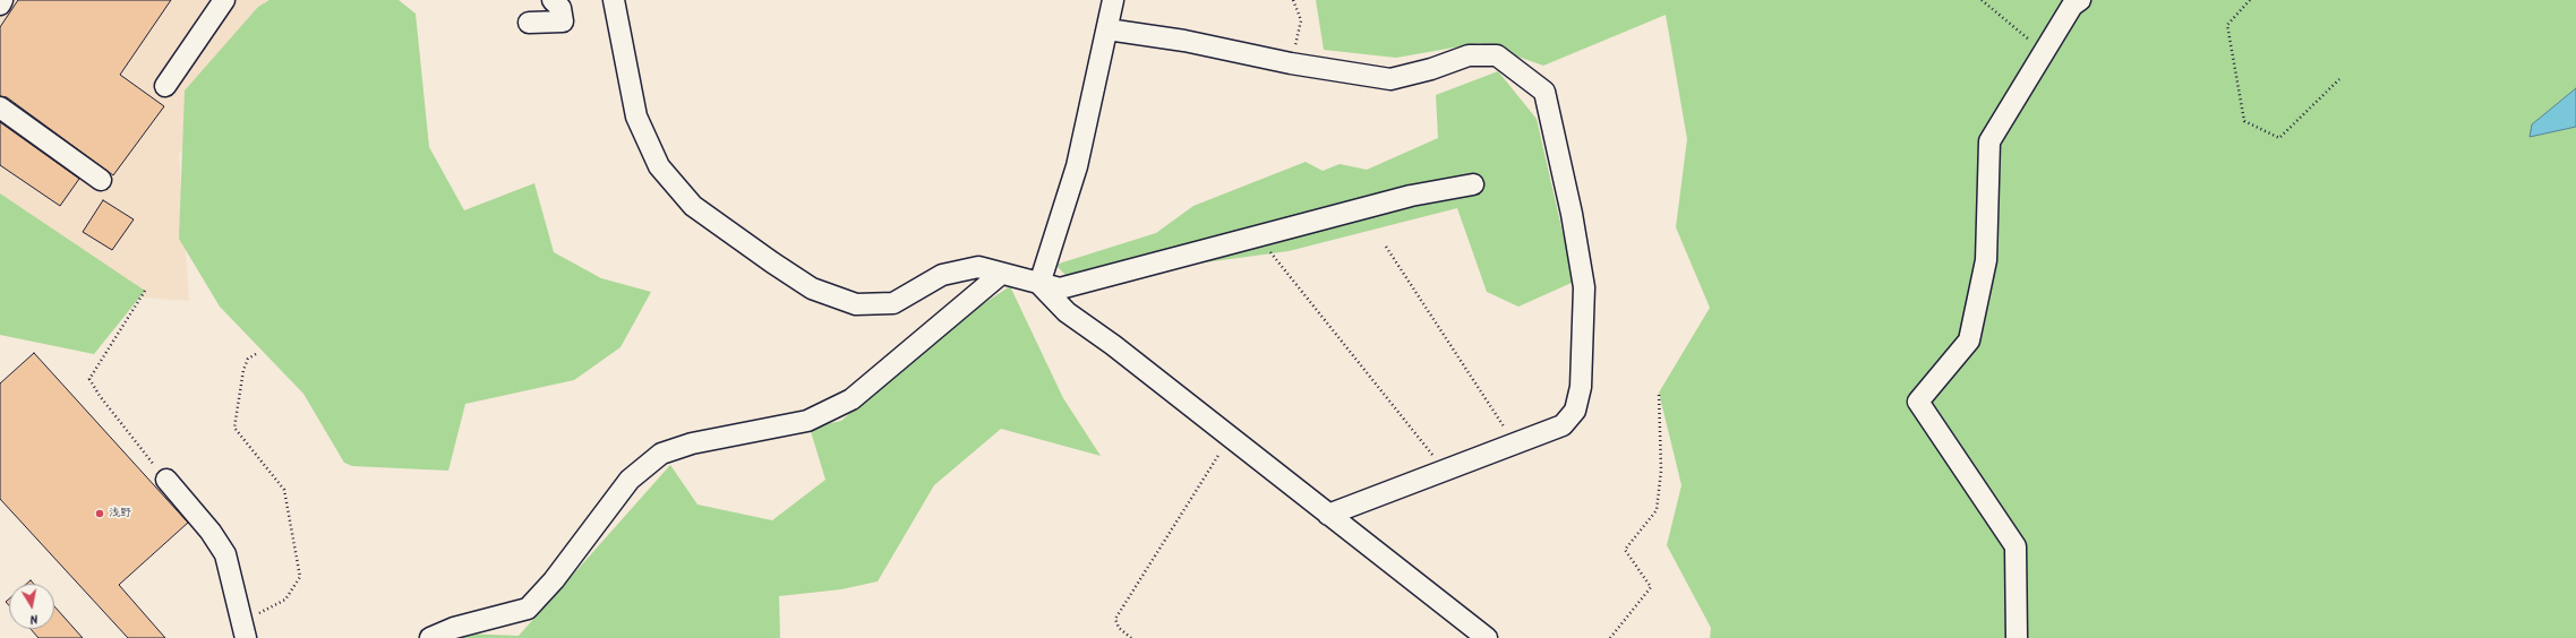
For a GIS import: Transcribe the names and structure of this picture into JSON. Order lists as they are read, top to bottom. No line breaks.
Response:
{"places":["浅野"],"north":"bottom"}
